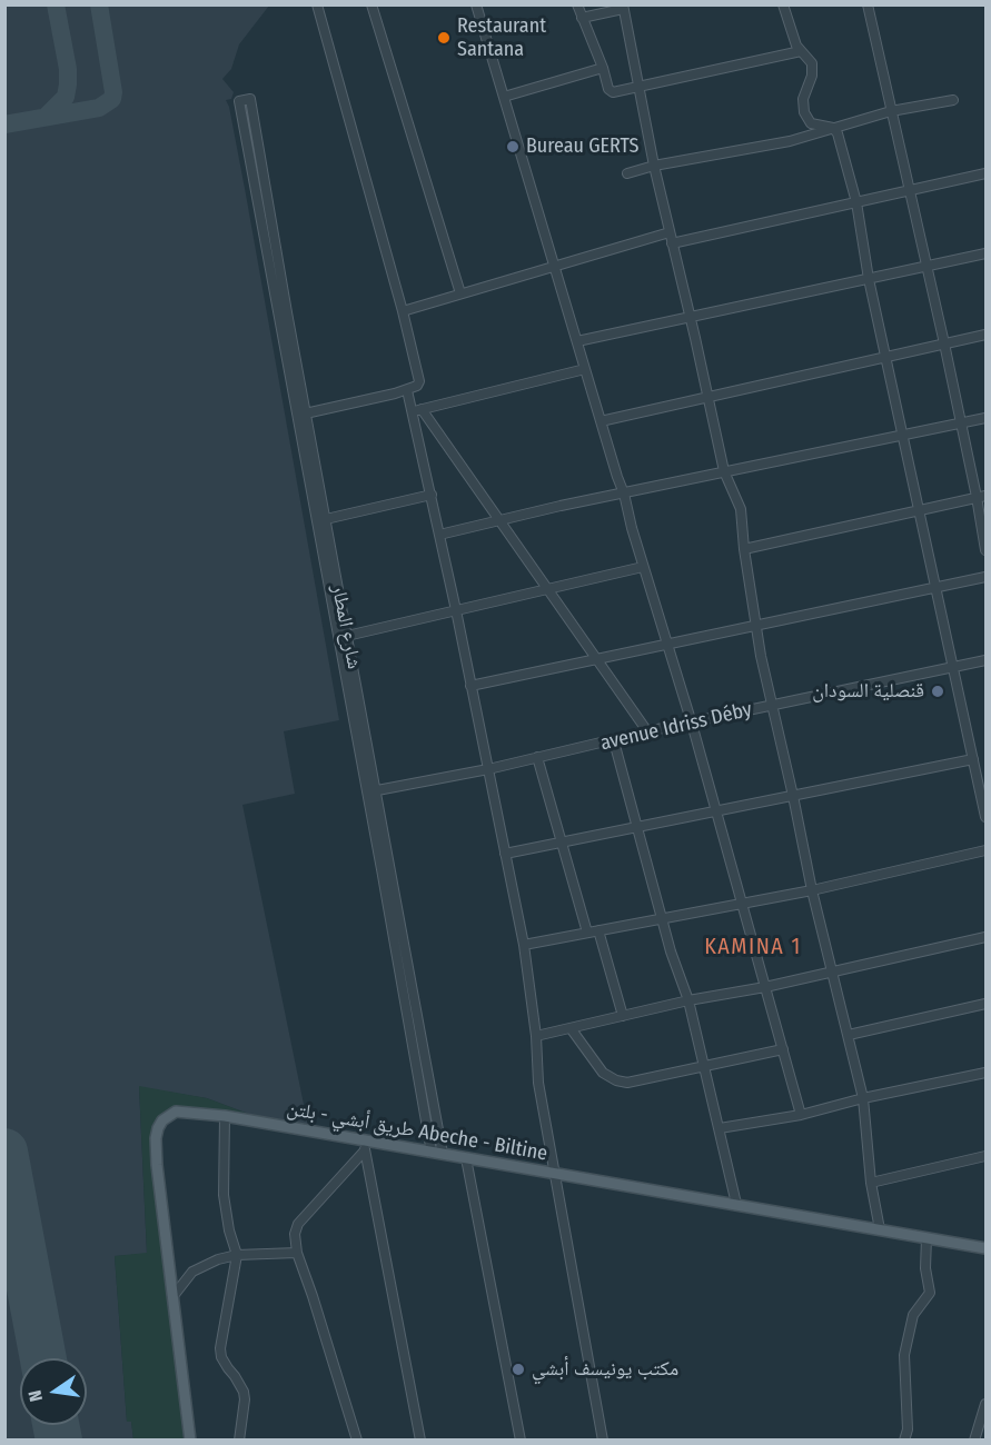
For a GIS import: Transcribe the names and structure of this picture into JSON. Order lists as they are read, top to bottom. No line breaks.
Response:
{"streets":{"main road":["طريق أبشي - بلتن Abeche - Biltine"],"street":["شارع المطار","avenue Idriss Déby"]},"crossings":[["شارع المطار","avenue Idriss Déby"],["شارع المطار","طريق أبشي - بلتن Abeche - Biltine"]],"districts":["KAMINA 1"],"places":["Restaurant Santana","Bureau GERTS","قنصلية السودان","مكتب يونيسف أبشي"],"north":"left"}
